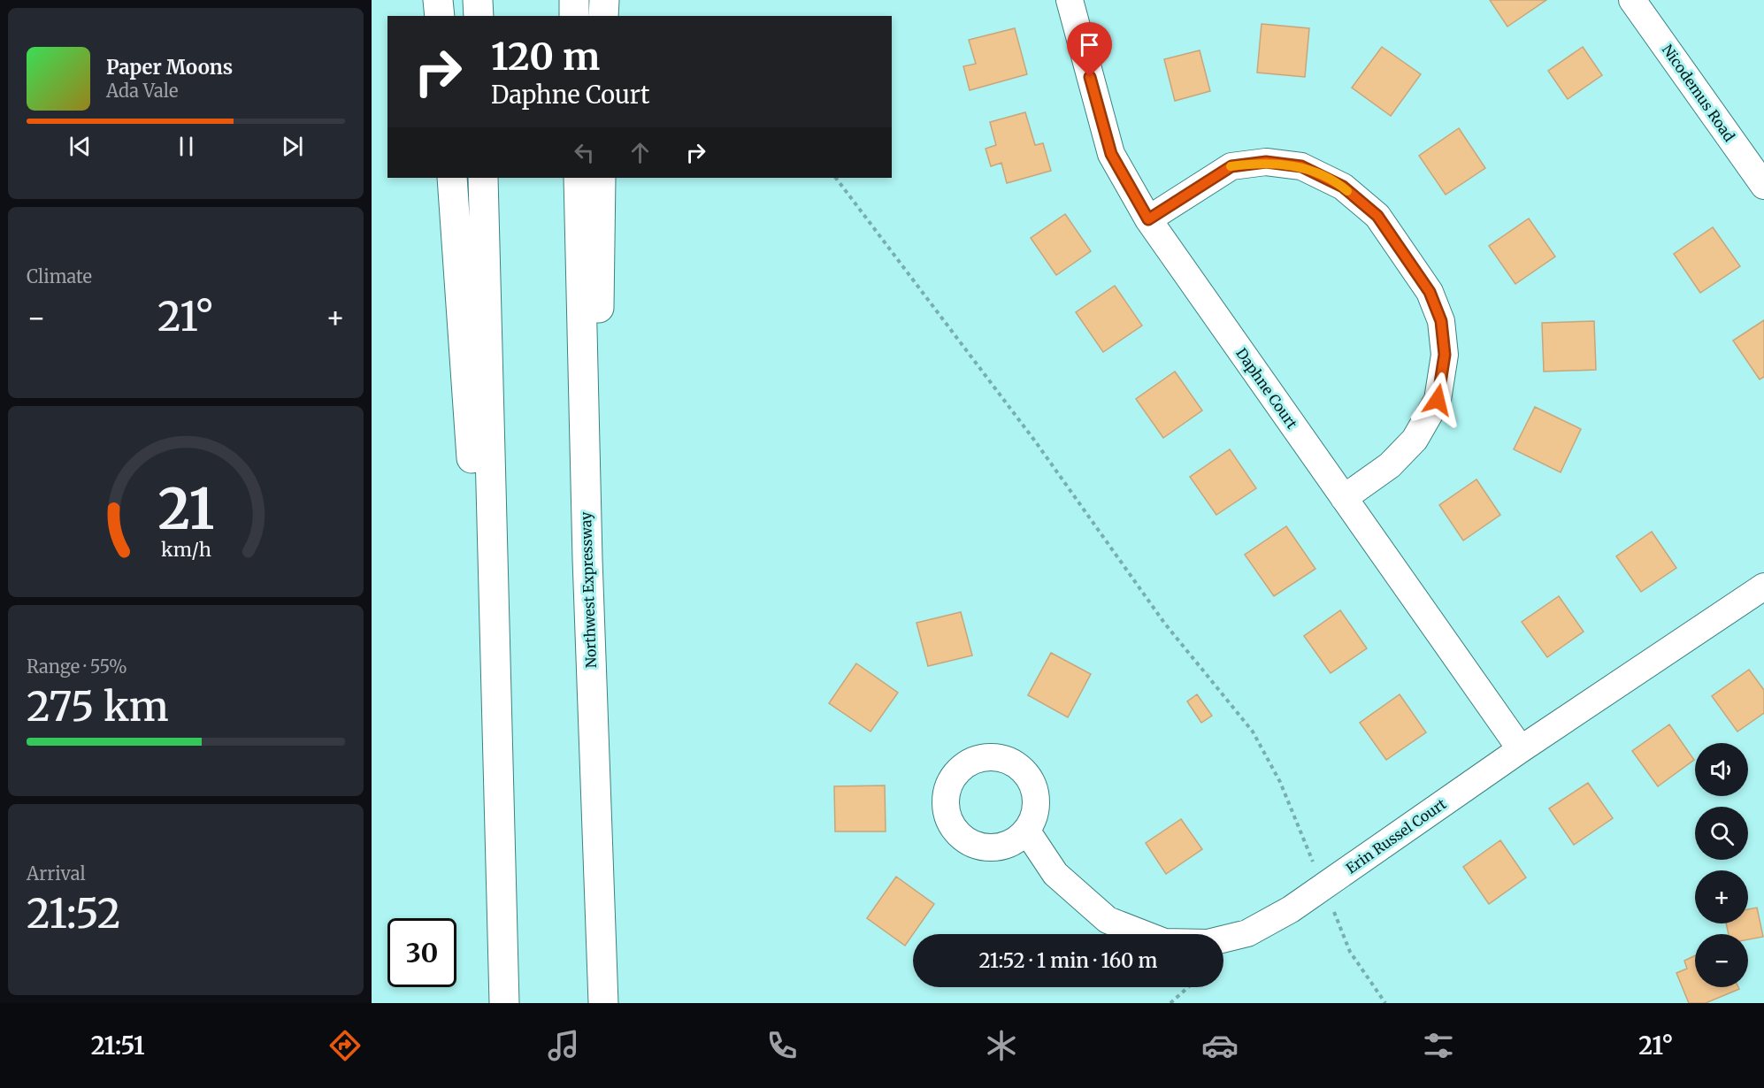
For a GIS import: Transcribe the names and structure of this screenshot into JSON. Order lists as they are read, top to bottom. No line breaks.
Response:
{"streets":{"highway":["Northwest Expressway"],"street":["Nicodemus Road","Daphne Court","Erin Russel Court"]},"crossings":[["Daphne Court","Erin Russel Court"]],"page":{"turn":["120 m","Daphne Court"],"song":["Paper Moons","Ada Vale"],"tile":["Climate",["Range · 55%","275 km"],["Arrival","21:52"]],"heat":["−","21°","+"],"map_buttons":["+","−"],"limit":"30","trip":"21:52 · 1 min · 160 m","tabs":["21:51","21°"],"gauge":["21","km/h"]}}
